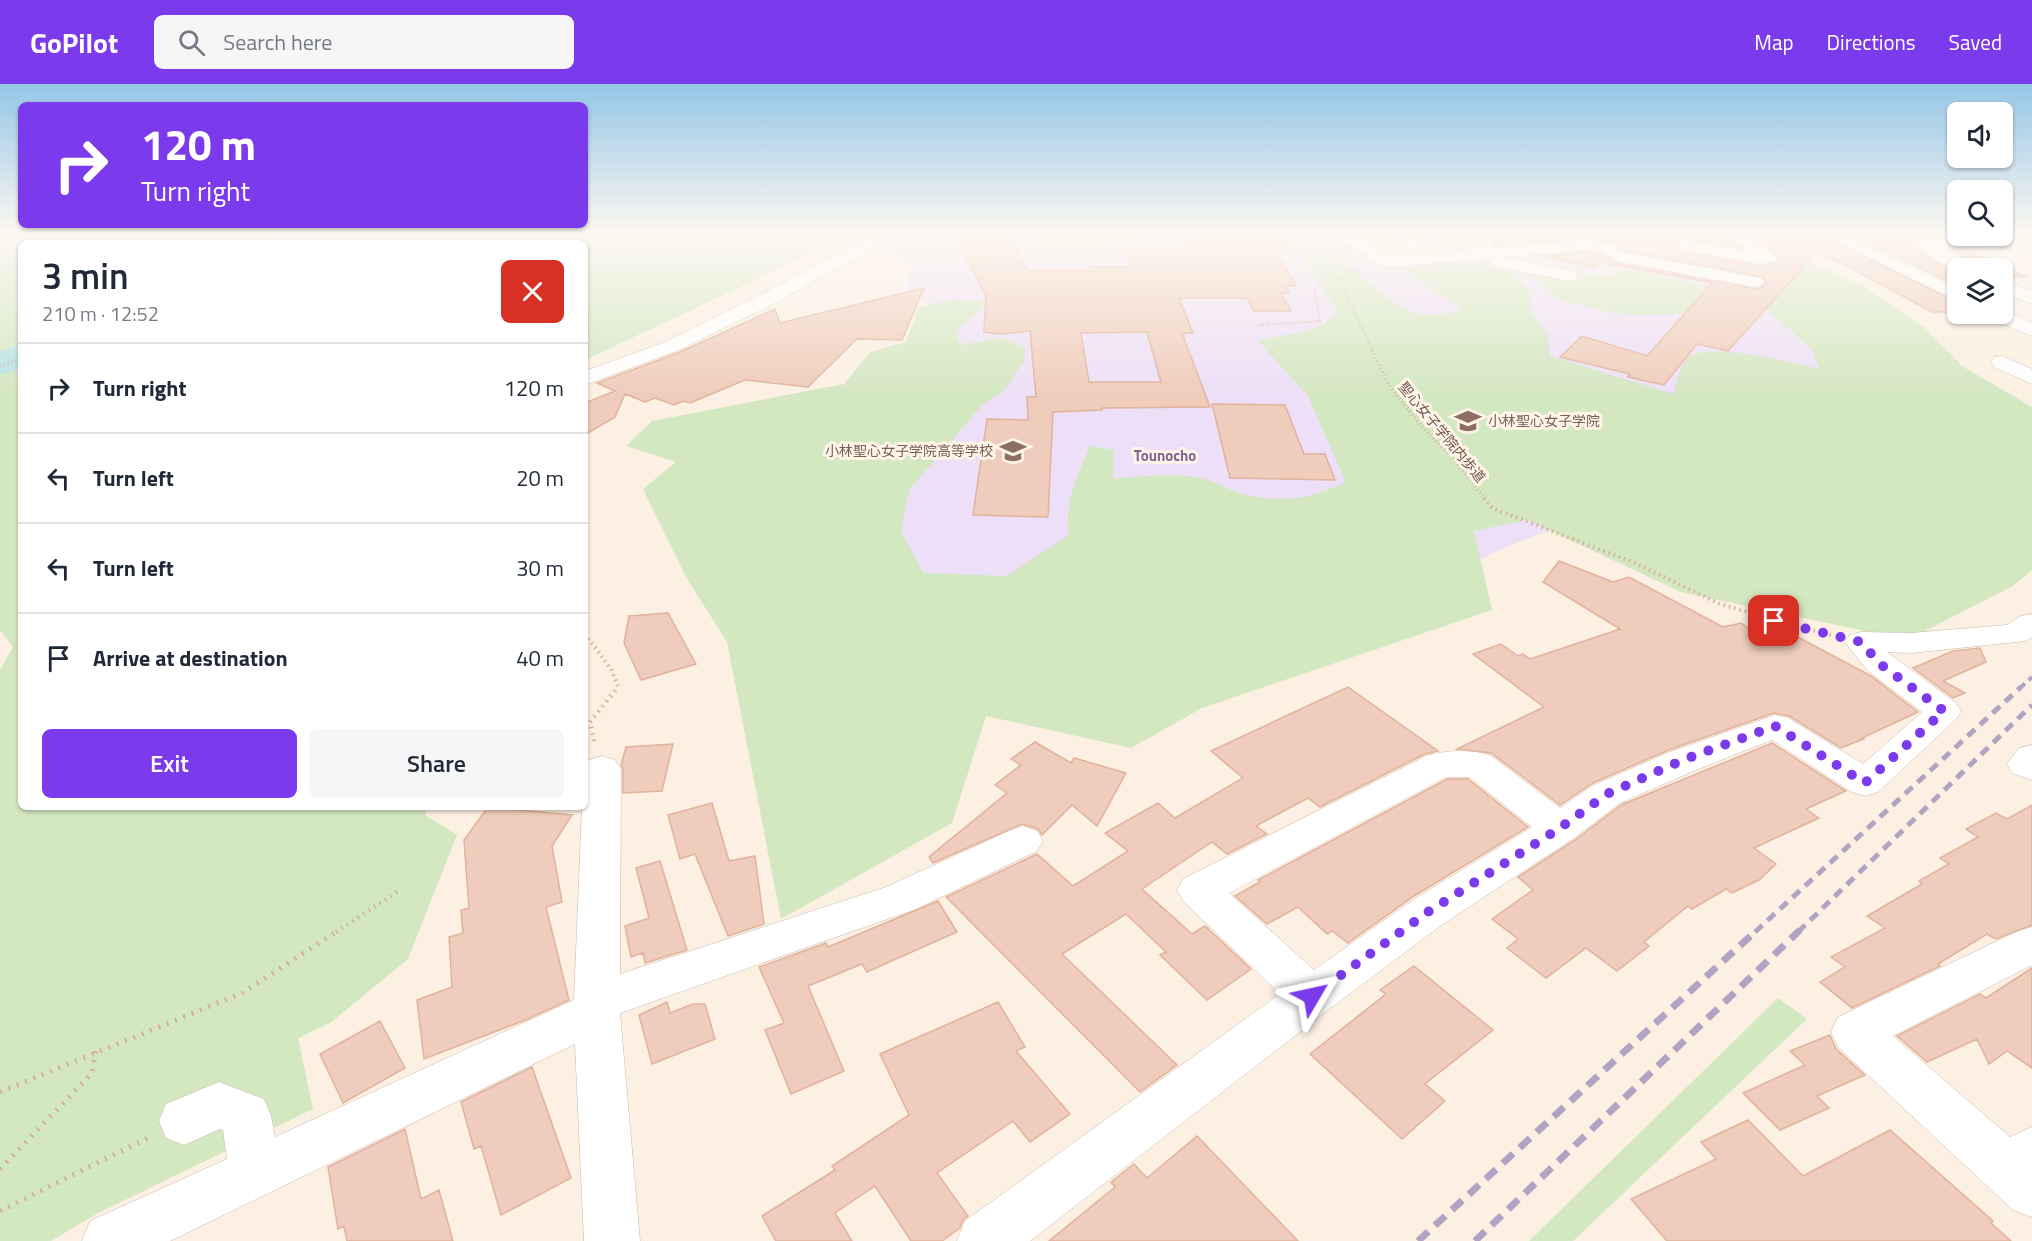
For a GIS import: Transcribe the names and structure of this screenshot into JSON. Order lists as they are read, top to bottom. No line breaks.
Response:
{"streets":{"path":["聖心女子学院内歩道"]},"districts":["Tounocho"],"places":{"school or university":["小林聖心女子学院","小林聖心女子学院高等学校"]},"page":{"header":"GoPilot","search":"Search here","nav":["Map","Directions","Saved"],"turn":["120 m","Turn right"],"heading":["3 min","210 m · 12:52"],"list":[{"name":"Turn right","value":"120 m"},{"name":"Turn left","value":"20 m"},{"name":"Turn left","value":"30 m"},{"name":"Arrive at destination","value":"40 m"}],"buttons":["Exit","Share"]}}
